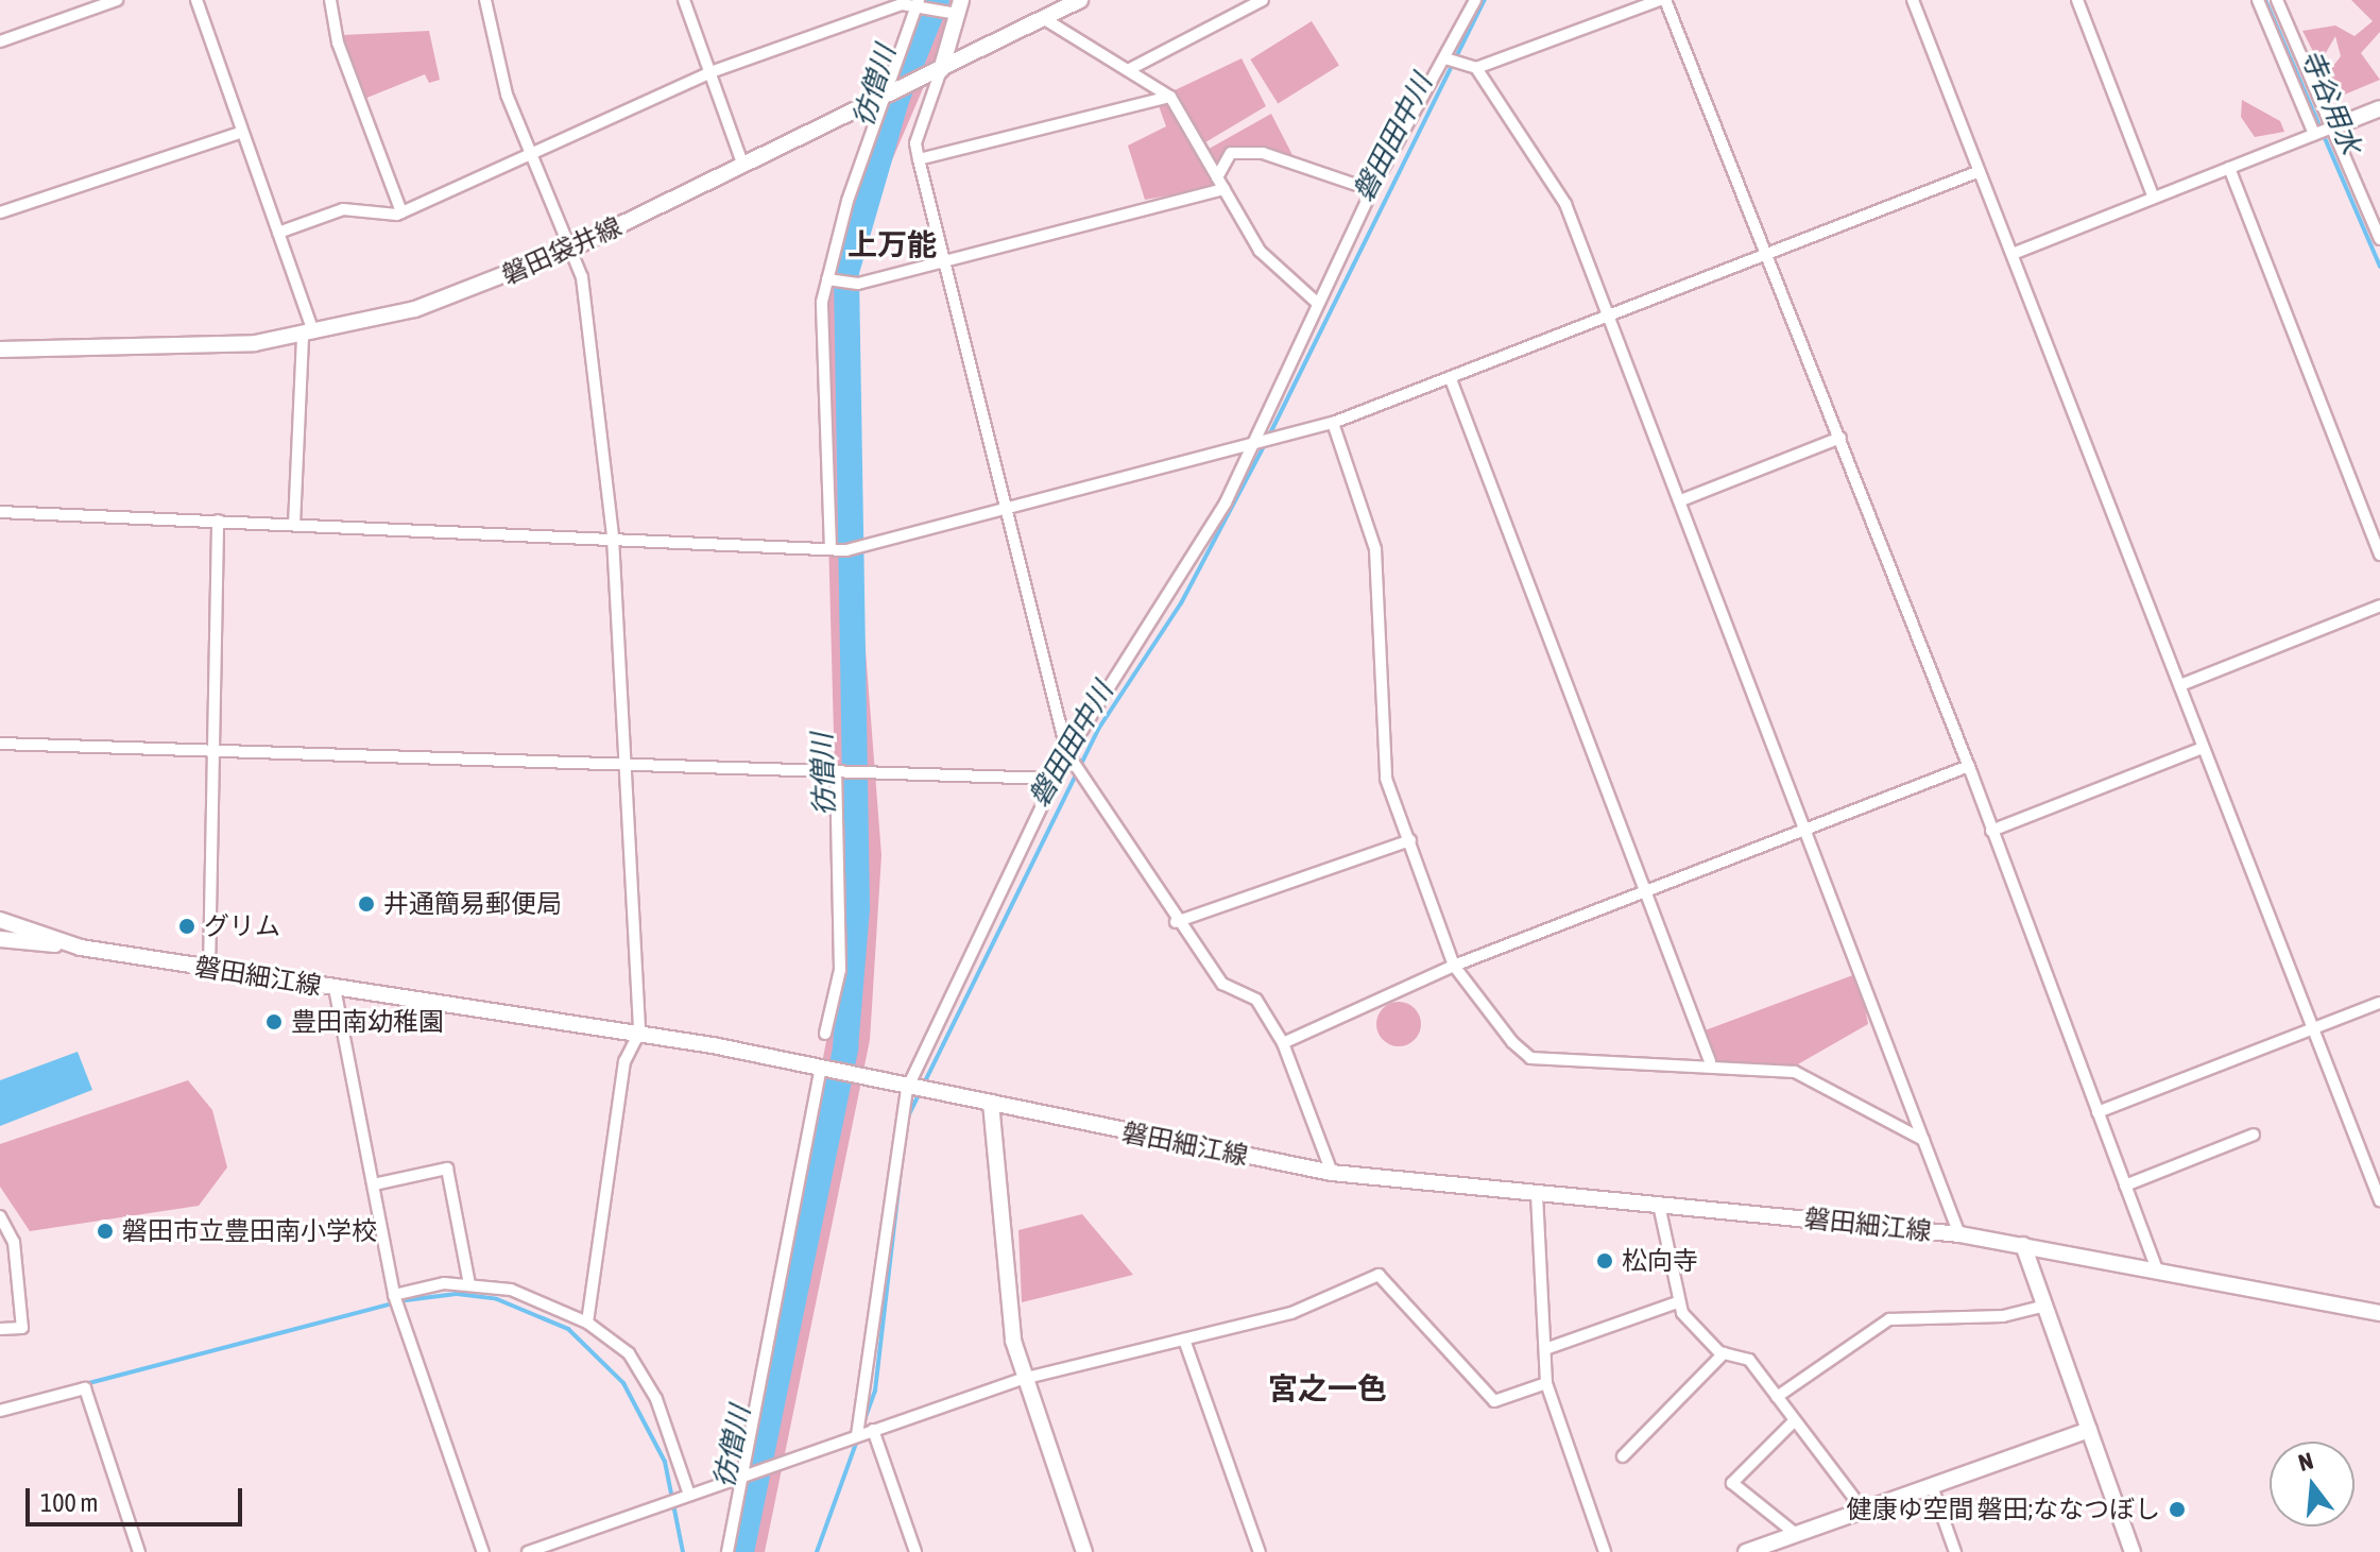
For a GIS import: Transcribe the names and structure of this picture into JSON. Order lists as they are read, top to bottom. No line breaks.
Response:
{"streets":{"main road":["磐田袋井線","磐田細江線"]},"districts":["上万能","宮之一色"],"water":["彷僧川","寺谷用水","磐田田中川"],"places":["井通簡易郵便局","グリム","豊田南幼稚園","磐田市立豊田南小学校","松向寺","健康ゆ空間 磐田;ななつぼし"],"scale_bar":"100 m","north":"top"}
